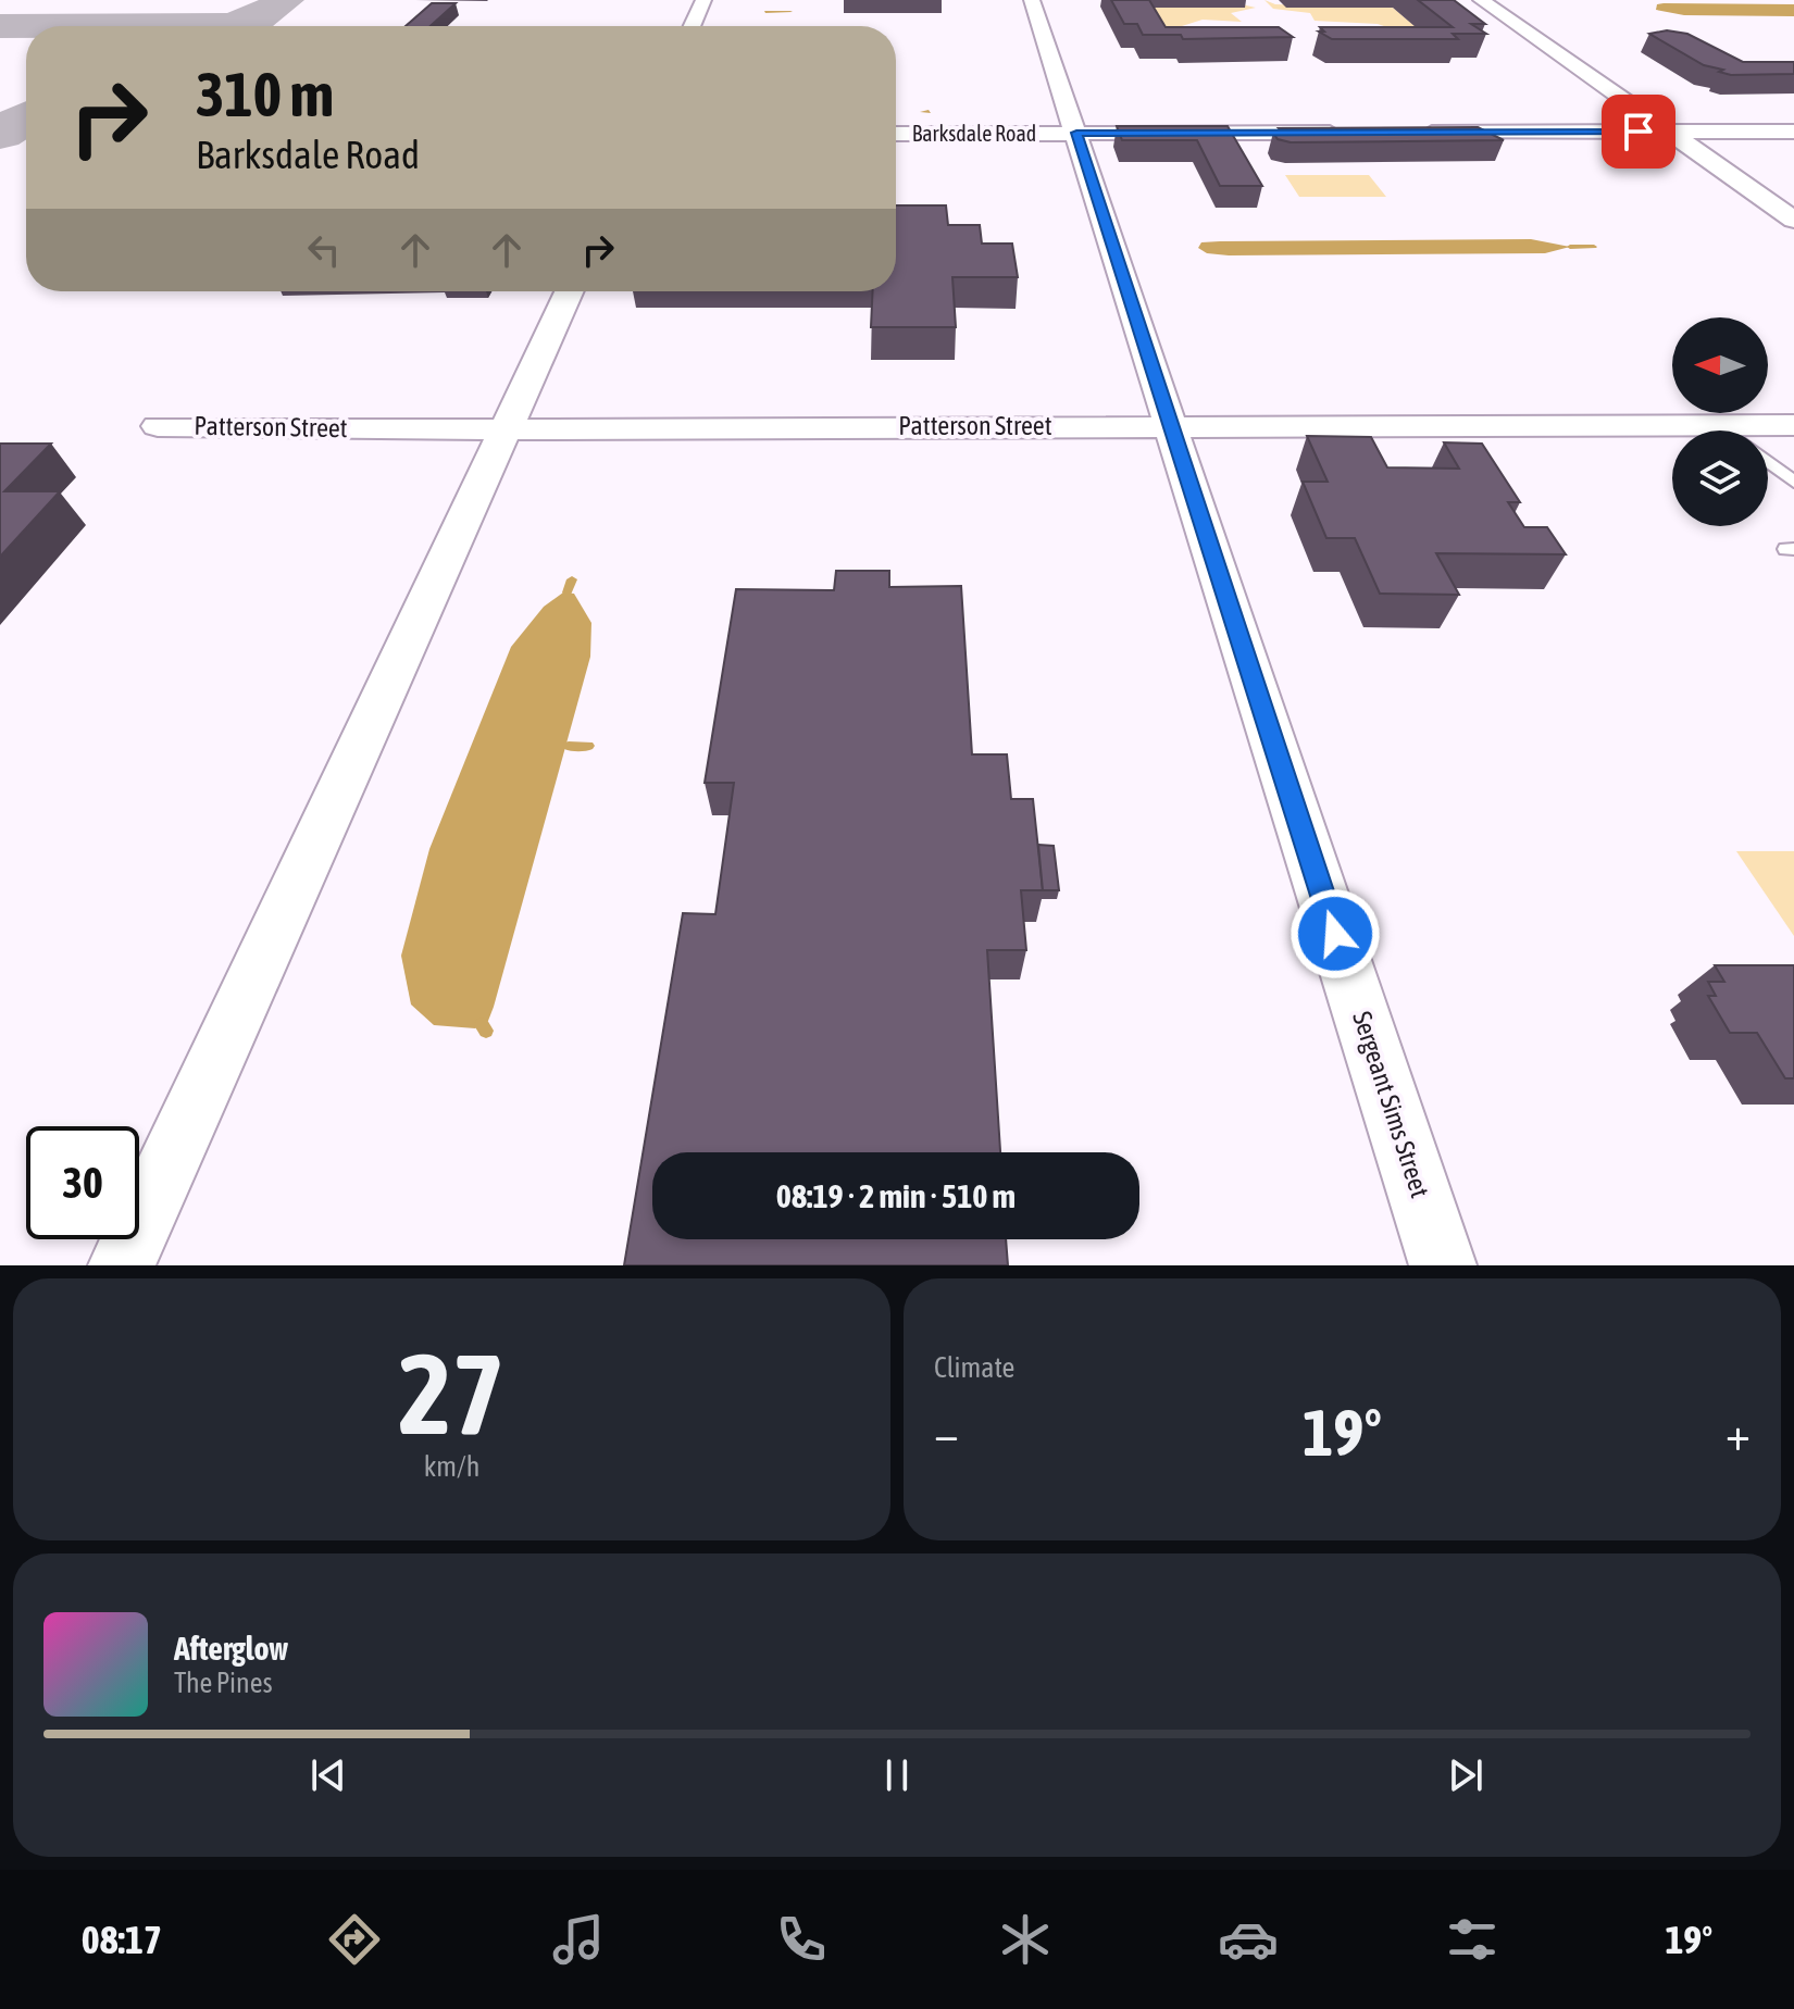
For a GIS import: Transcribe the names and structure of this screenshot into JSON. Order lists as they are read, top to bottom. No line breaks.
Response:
{"streets":{"street":["Barksdale Road","Patterson Street","Sergeant Sims Street"]},"crossings":[["Barksdale Road","Sergeant Sims Street"],["Patterson Street","Sergeant Sims Street"]],"north":"left","page":{"turn":["310 m","Barksdale Road"],"limit":"30","trip":"08:19 · 2 min · 510 m","tile":[["27","km/h"],"Climate"],"heat":["−","19°","+"],"song":["Afterglow","The Pines"],"tabs":["08:17","19°"]}}
